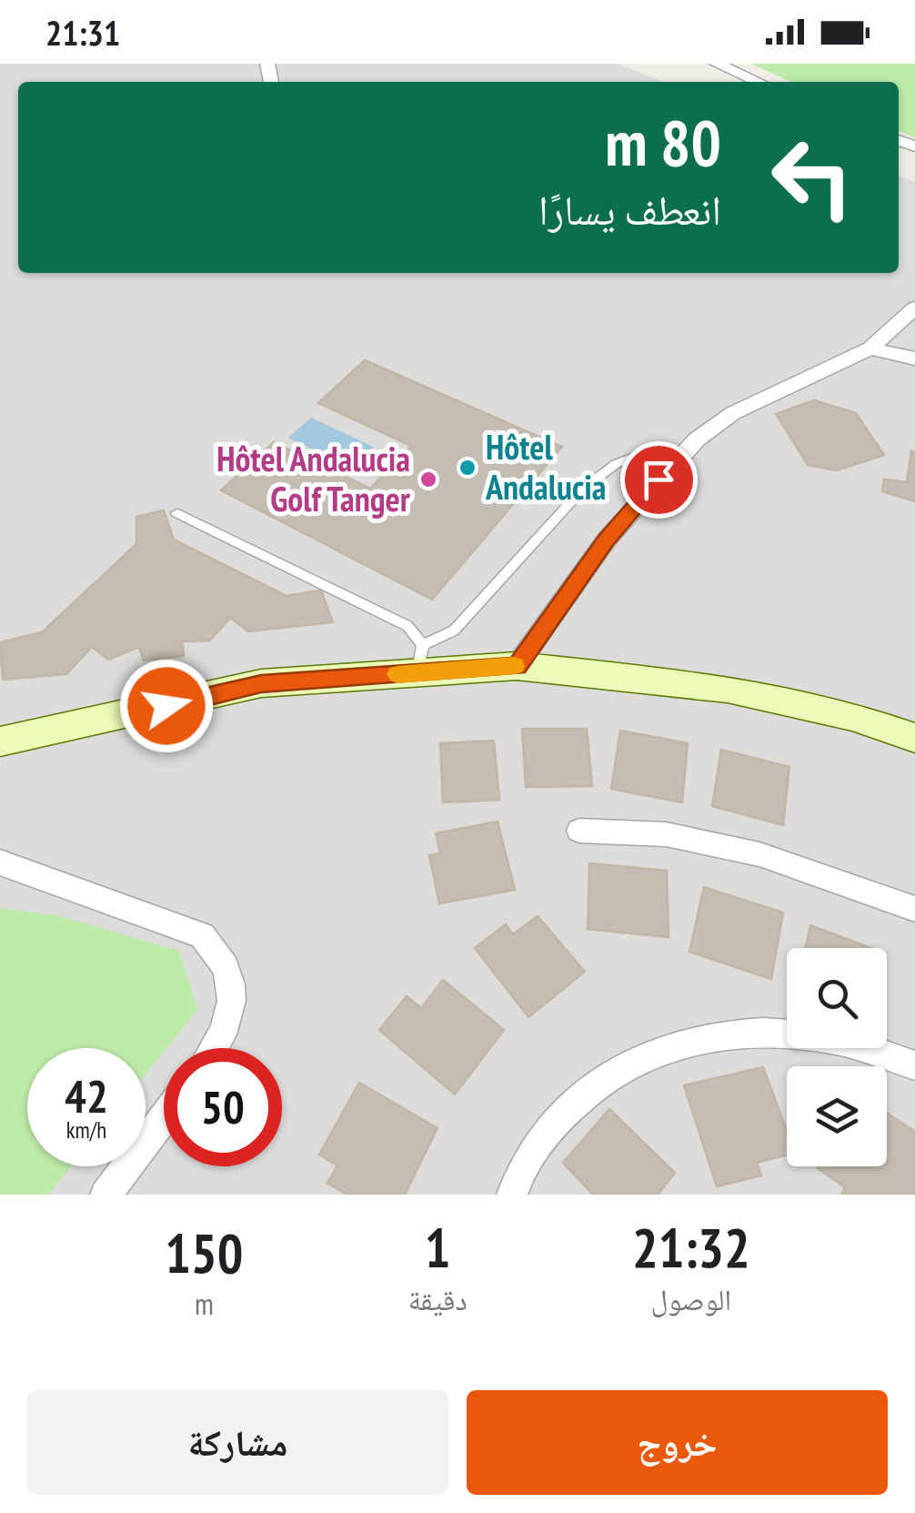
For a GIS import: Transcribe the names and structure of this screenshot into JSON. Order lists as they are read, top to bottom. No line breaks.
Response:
{"places":["Hôtel Andalucia","Hôtel Andalucia Golf Tanger"],"page":{"status":"21:31","turn":["80 m","انعطف يسارًا"],"speed":"42 km/h","limit":"50","eta":["21:32","الوصول","1","دقيقة","150","m"],"buttons":["خروج","مشاركة"]}}
